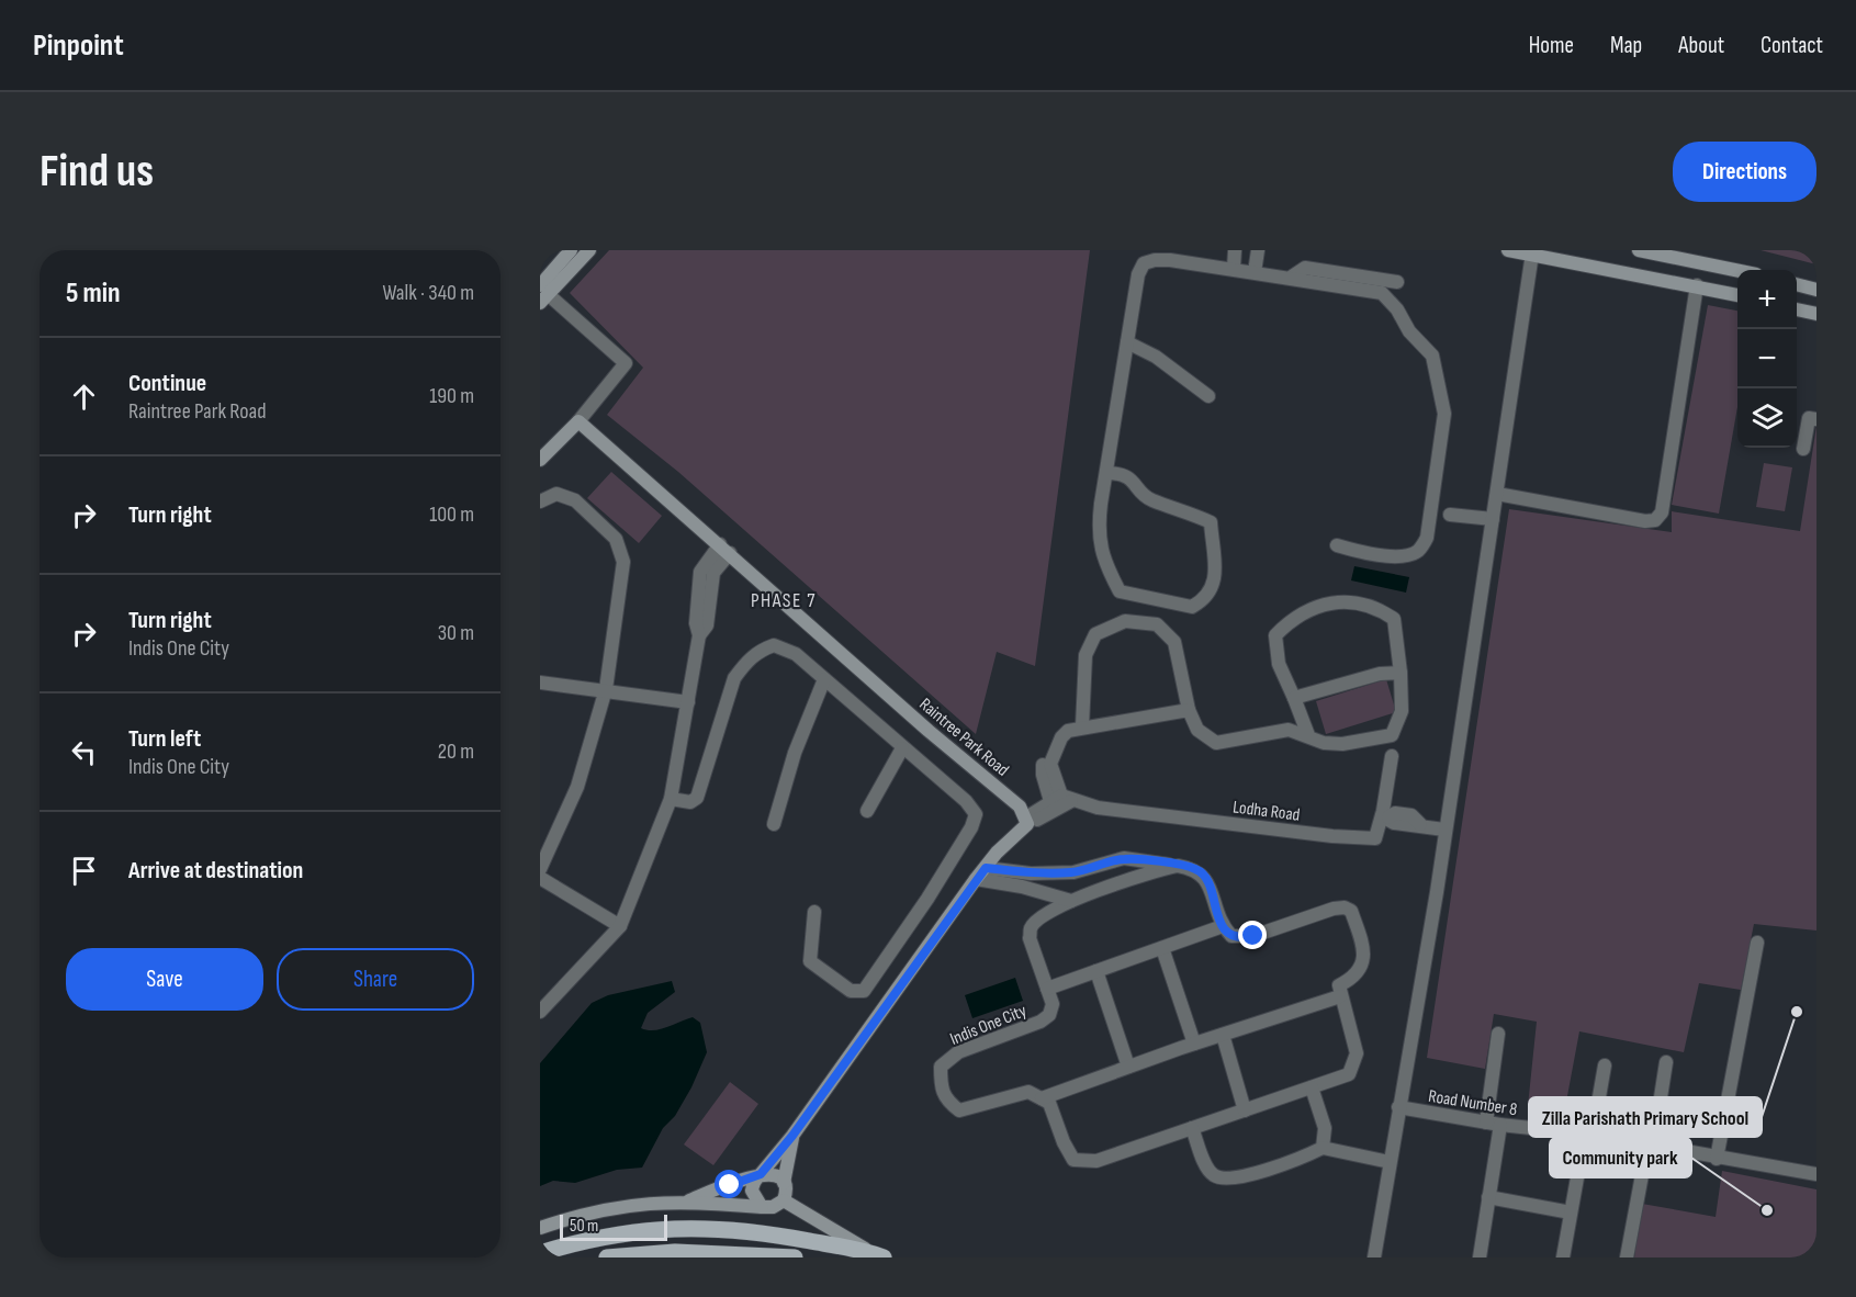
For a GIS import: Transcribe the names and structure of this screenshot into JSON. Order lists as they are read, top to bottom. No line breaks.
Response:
{"streets":{"street":["Raintree Park Road","Lodha Road","Indis One City","Road Number 8"]},"districts":["PHASE 7"],"places":["Zilla Parishath Primary School","Community park"],"scale_bar":"50 m","page":{"header":"Pinpoint","nav":["Home","Map","About","Contact"],"buttons":["Directions",["Save","Share"]],"title":"Find us","heading":["5 min","Walk · 340 m"],"map_buttons":["+","−"],"list":[["Continue","Raintree Park Road","190 m"],["Turn right","100 m"],["Turn right","Indis One City","30 m"],["Turn left","Indis One City","20 m"],"Arrive at destination"],"scale":"50 m"}}
